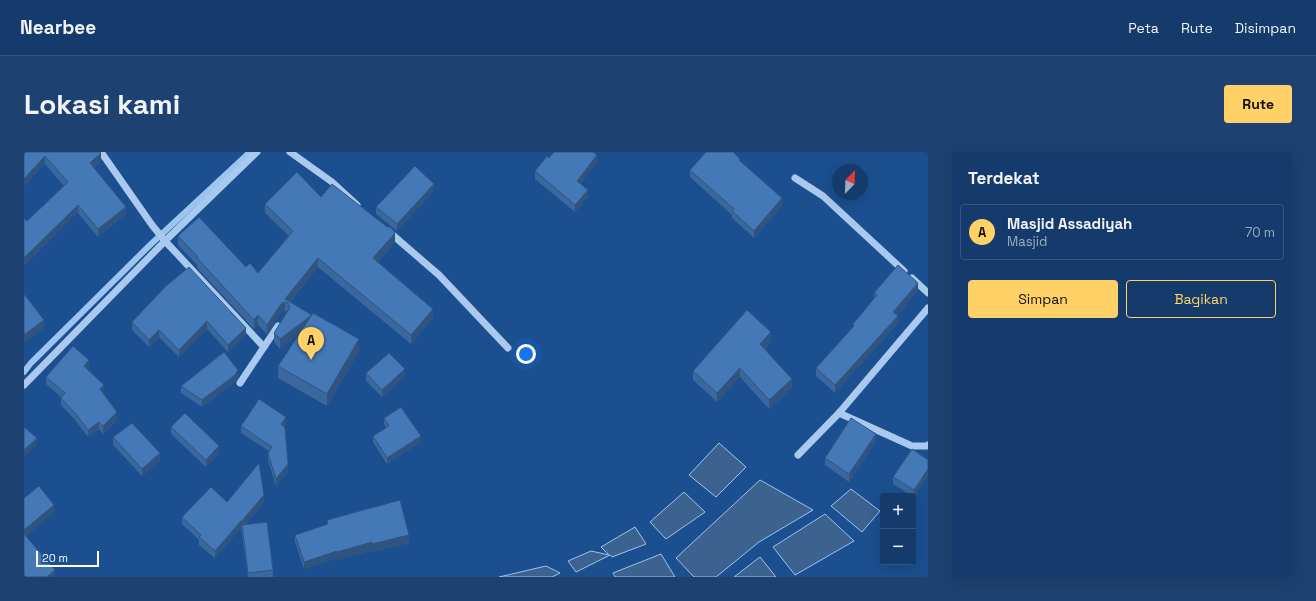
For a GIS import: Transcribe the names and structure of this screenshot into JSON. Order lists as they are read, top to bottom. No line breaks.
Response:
{"scale_bar":"20 m","north":"top right","page":{"header":"Nearbee","nav":["Peta","Rute","Disimpan"],"buttons":["Rute",["Simpan","Bagikan"]],"title":"Lokasi kami","heading":"Terdekat","list":[{"mark":"A","name":"Masjid Assadiyah","note":"Masjid","value":"70 m"}],"pins":"A","map_buttons":["+","−"],"scale":"20 m"}}
